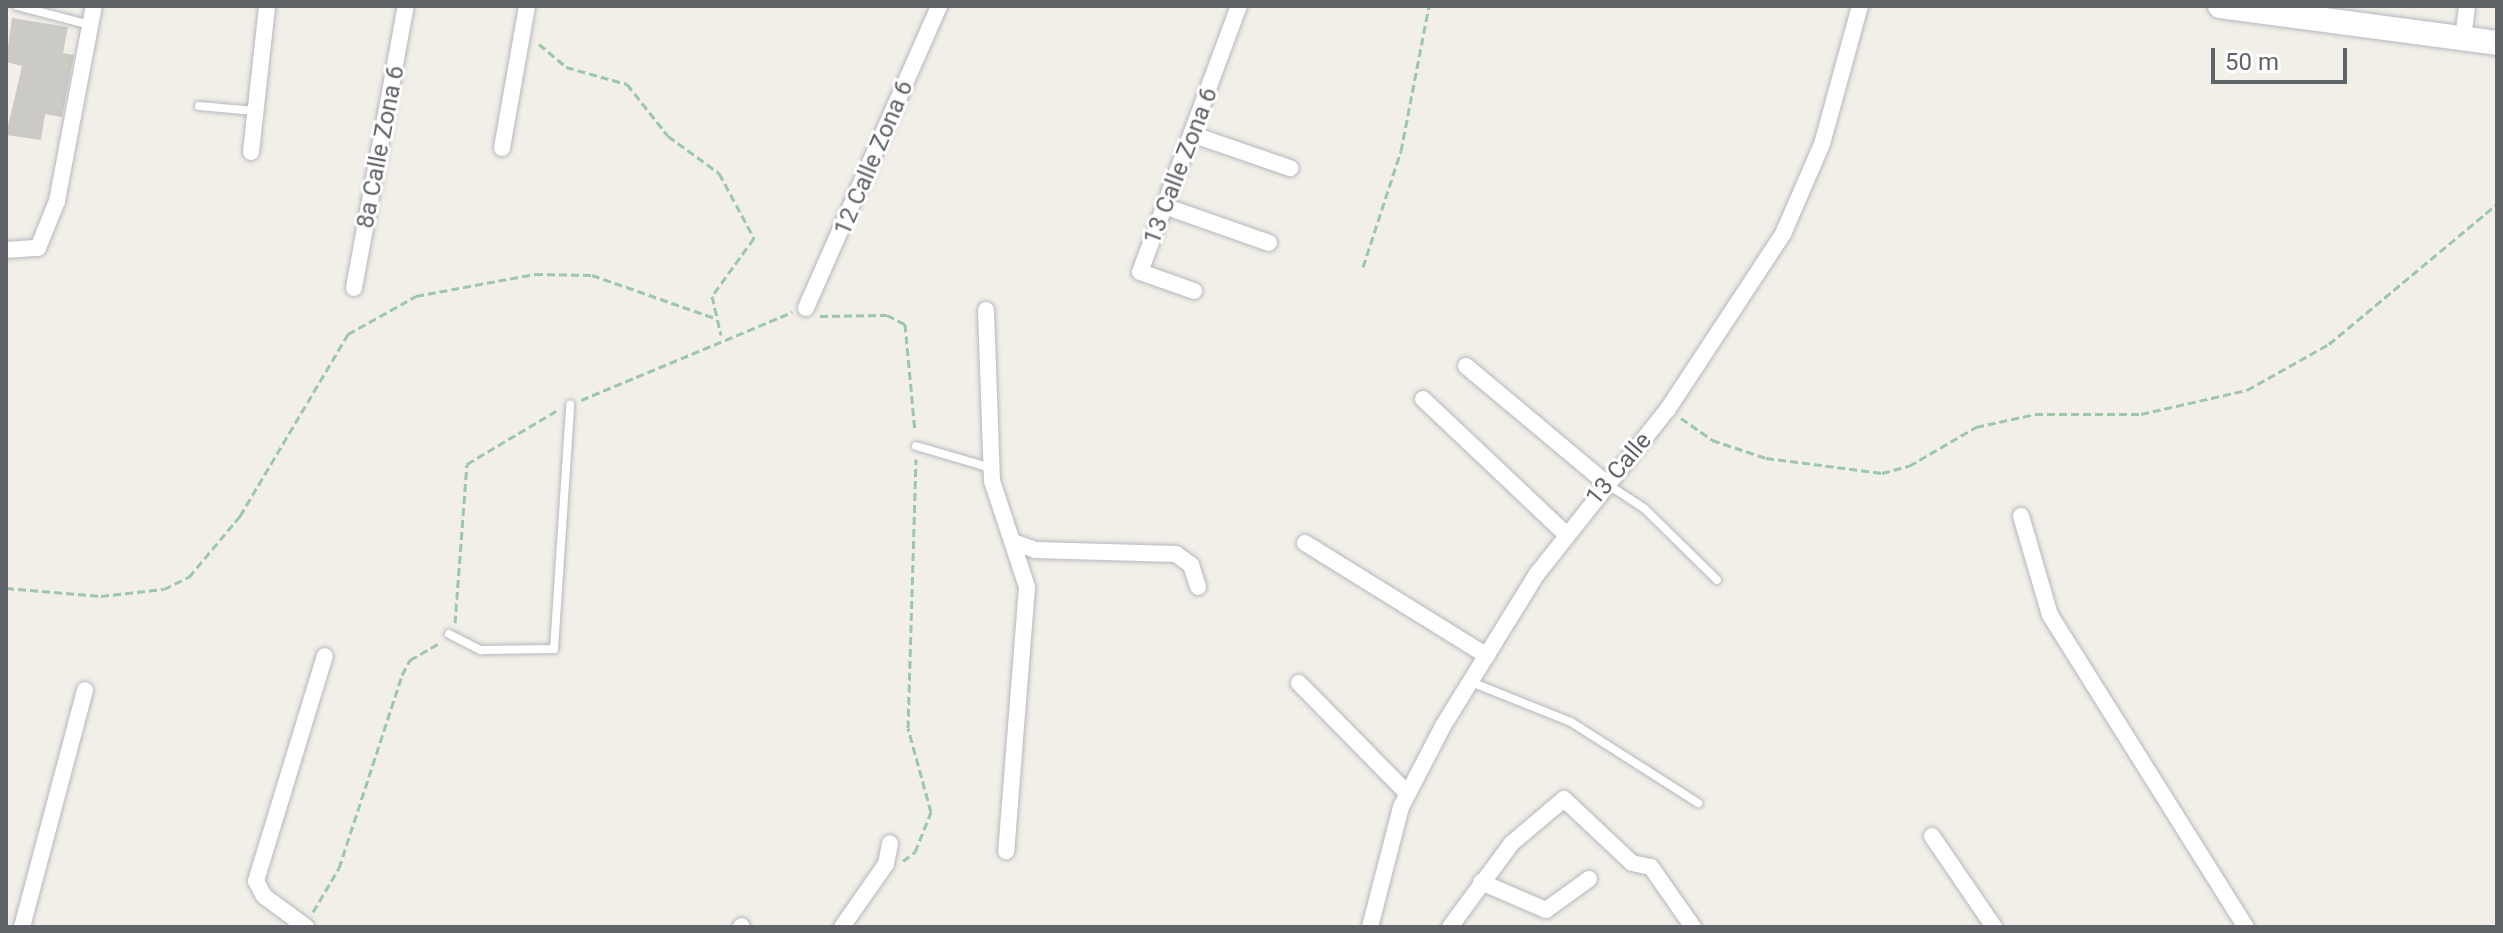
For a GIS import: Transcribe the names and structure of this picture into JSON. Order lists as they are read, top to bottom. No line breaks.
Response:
{"streets":{"street":["8a Calle Zona 6","12 Calle Zona 6","13 Calle Zona 6","13 Calle"]},"scale_bar":"50 m"}
